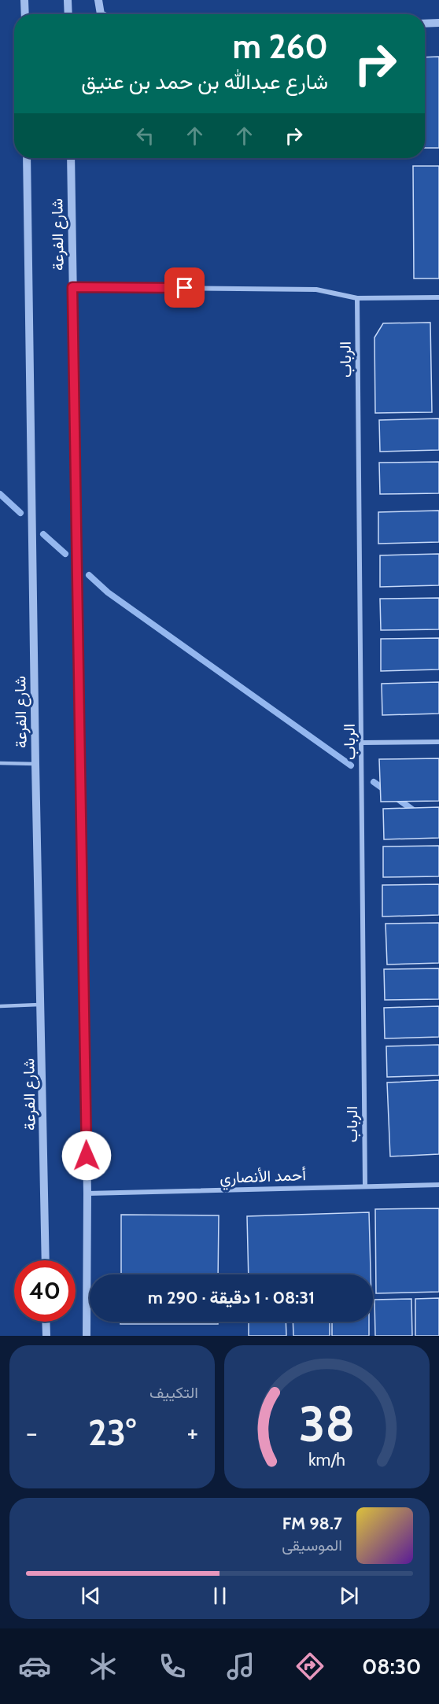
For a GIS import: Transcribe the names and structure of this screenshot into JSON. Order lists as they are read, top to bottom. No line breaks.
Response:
{"streets":{"street":["شارع الفرعة","الرباب","أحمد الأنصاري"]},"crossings":[["شارع الفرعة","أحمد الأنصاري"],["الرباب","أحمد الأنصاري"]],"page":{"turn":["260 m","شارع عبدالله بن حمد بن عتيق"],"limit":"40","trip":"08:31 · 1 دقيقة · 290 m","tile":"التكييف","heat":["−","23°","+"],"song":["98.7 FM","الموسيقى"],"tabs":"08:30","gauge":["38","km/h"]}}
